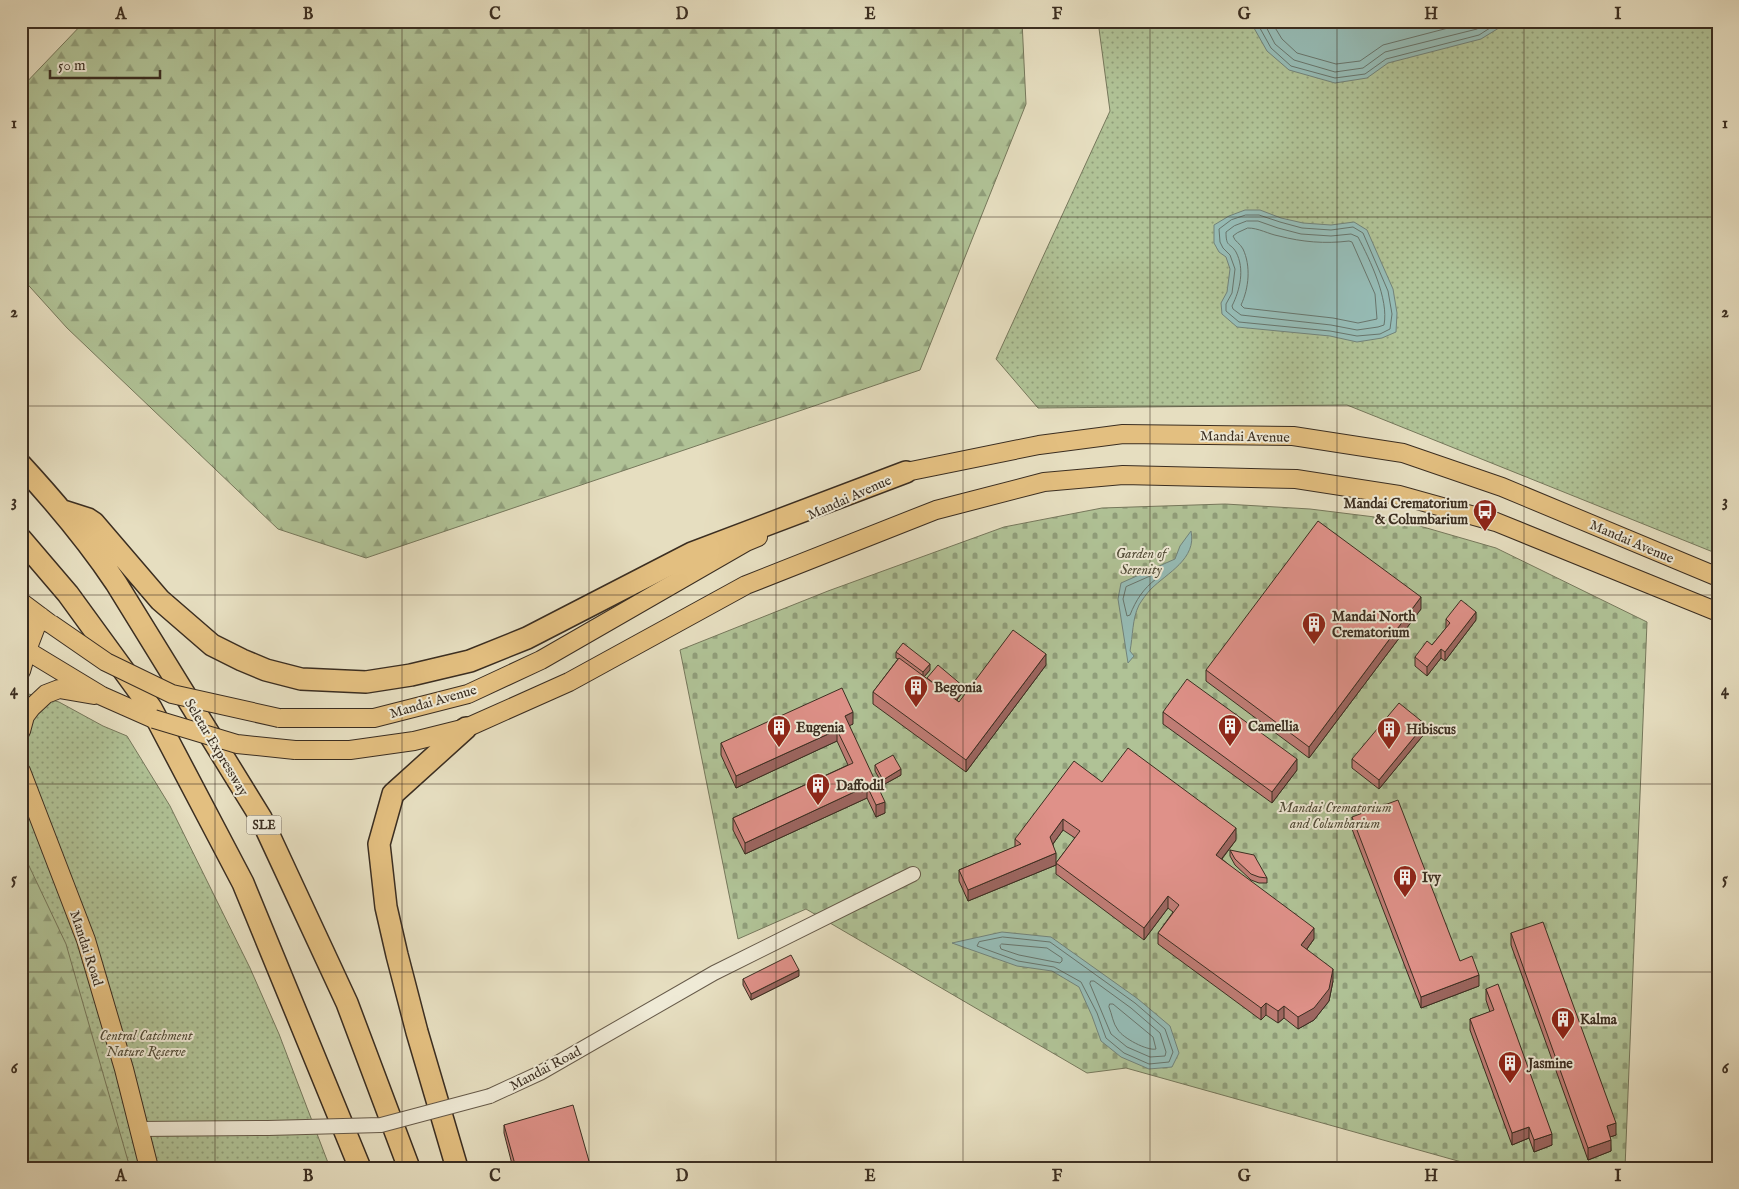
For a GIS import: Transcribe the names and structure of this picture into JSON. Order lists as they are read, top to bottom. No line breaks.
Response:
{"streets":{"highway":["Seletar Expressway","SLE"],"main road":["Mandai Avenue","Mandai Road"]},"parks":["Garden of Serenity","Mandai Crematorium and Columbarium","Central Catchment Nature Reserve"],"places":{"bus stop":["Mandai Crematorium & Columbarium"],"building":["Mandai North Crematorium","Begonia","Camellia","Eugenia","Hibiscus","Daffodil","Ivy","Kalma","Jasmine"]},"scale_bar":"50 m","grid":{"columns":["A","B","C","D","E","F","G","H","I"],"rows":["1","2","3","4","5","6"]}}
